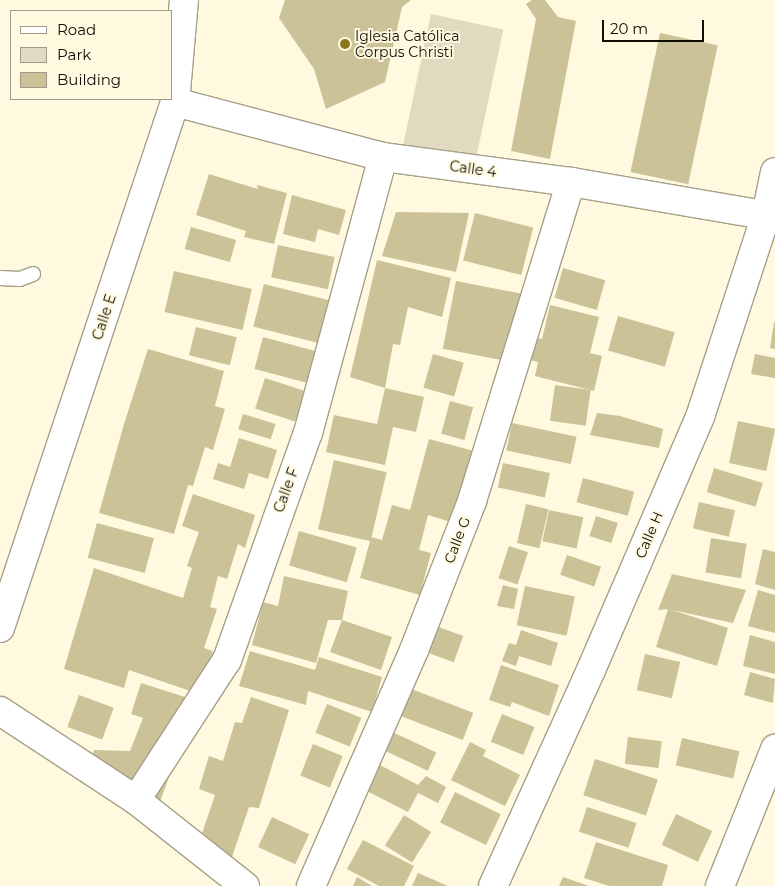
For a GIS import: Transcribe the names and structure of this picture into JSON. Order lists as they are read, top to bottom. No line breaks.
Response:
{"streets":{"street":["Calle 4","Calle E","Calle F","Calle H","Calle G"]},"crossings":[["Calle 4","Calle E"],["Calle 4","Calle F"],["Calle 4","Calle H"],["Calle 4","Calle G"]],"places":["Iglesia Católica Corpus Christi"],"legend":["Road","Park","Building"],"scale_bar":"20 m"}
